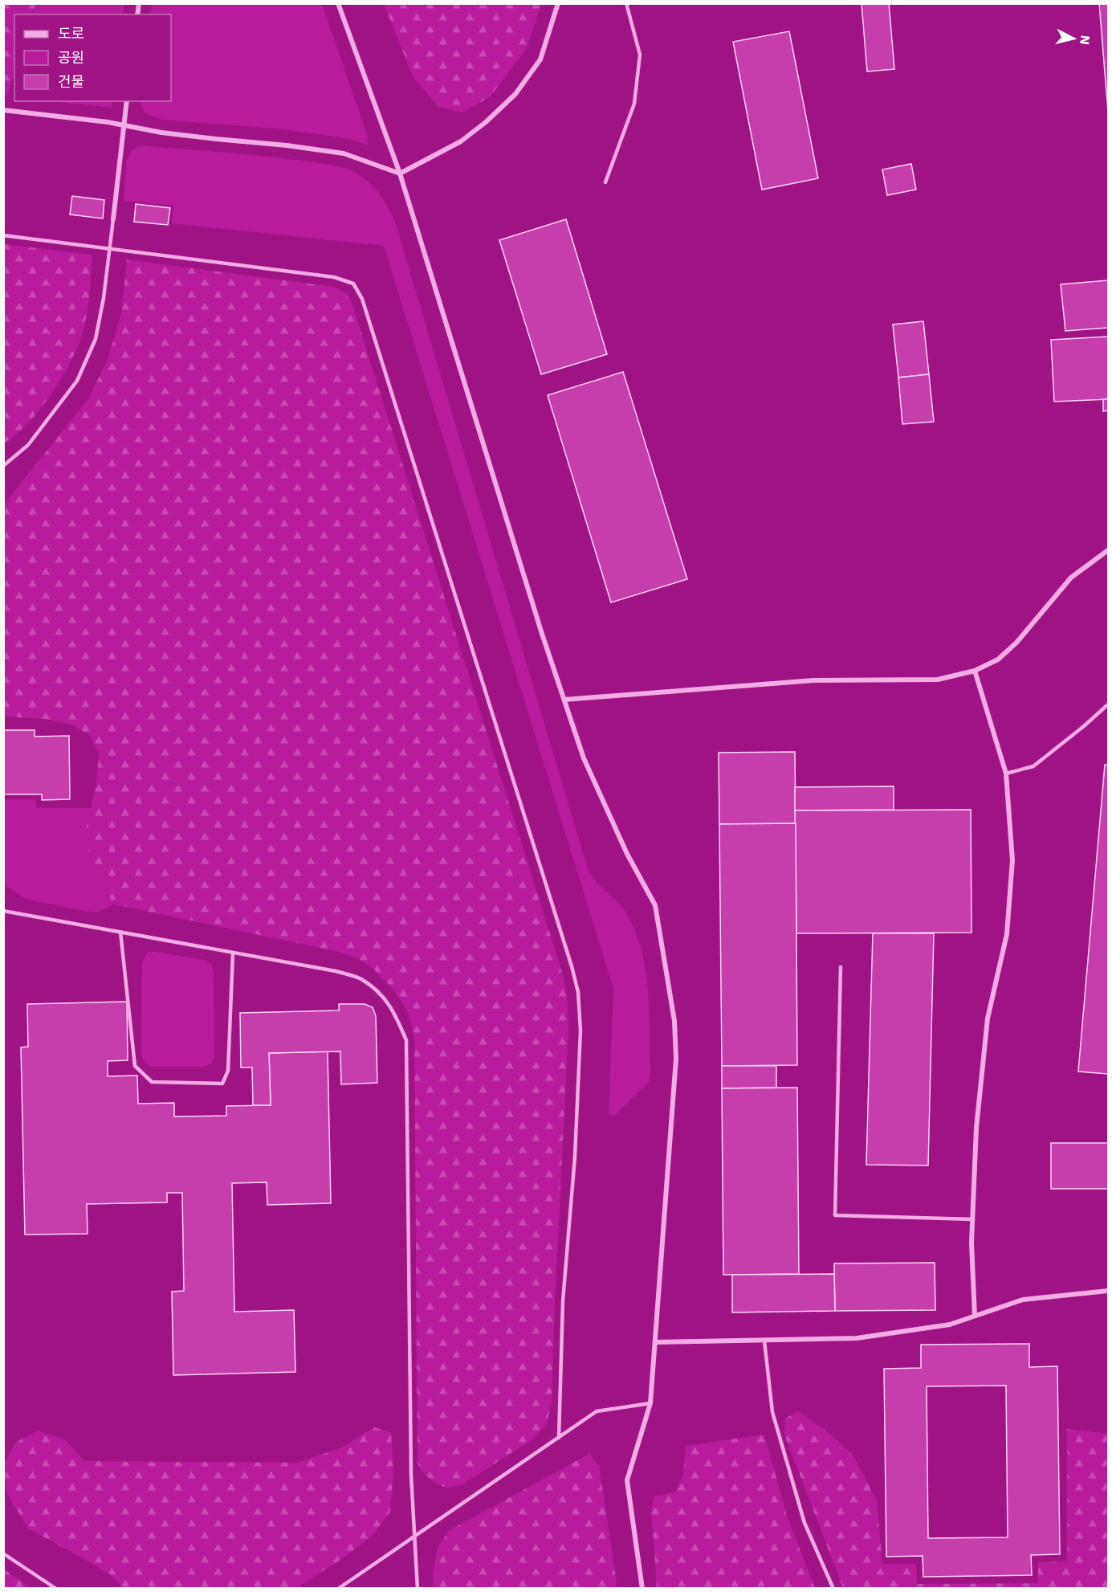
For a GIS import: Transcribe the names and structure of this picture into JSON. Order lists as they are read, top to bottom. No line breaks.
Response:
{"legend":["도로","공원","건물"],"north":"right"}
